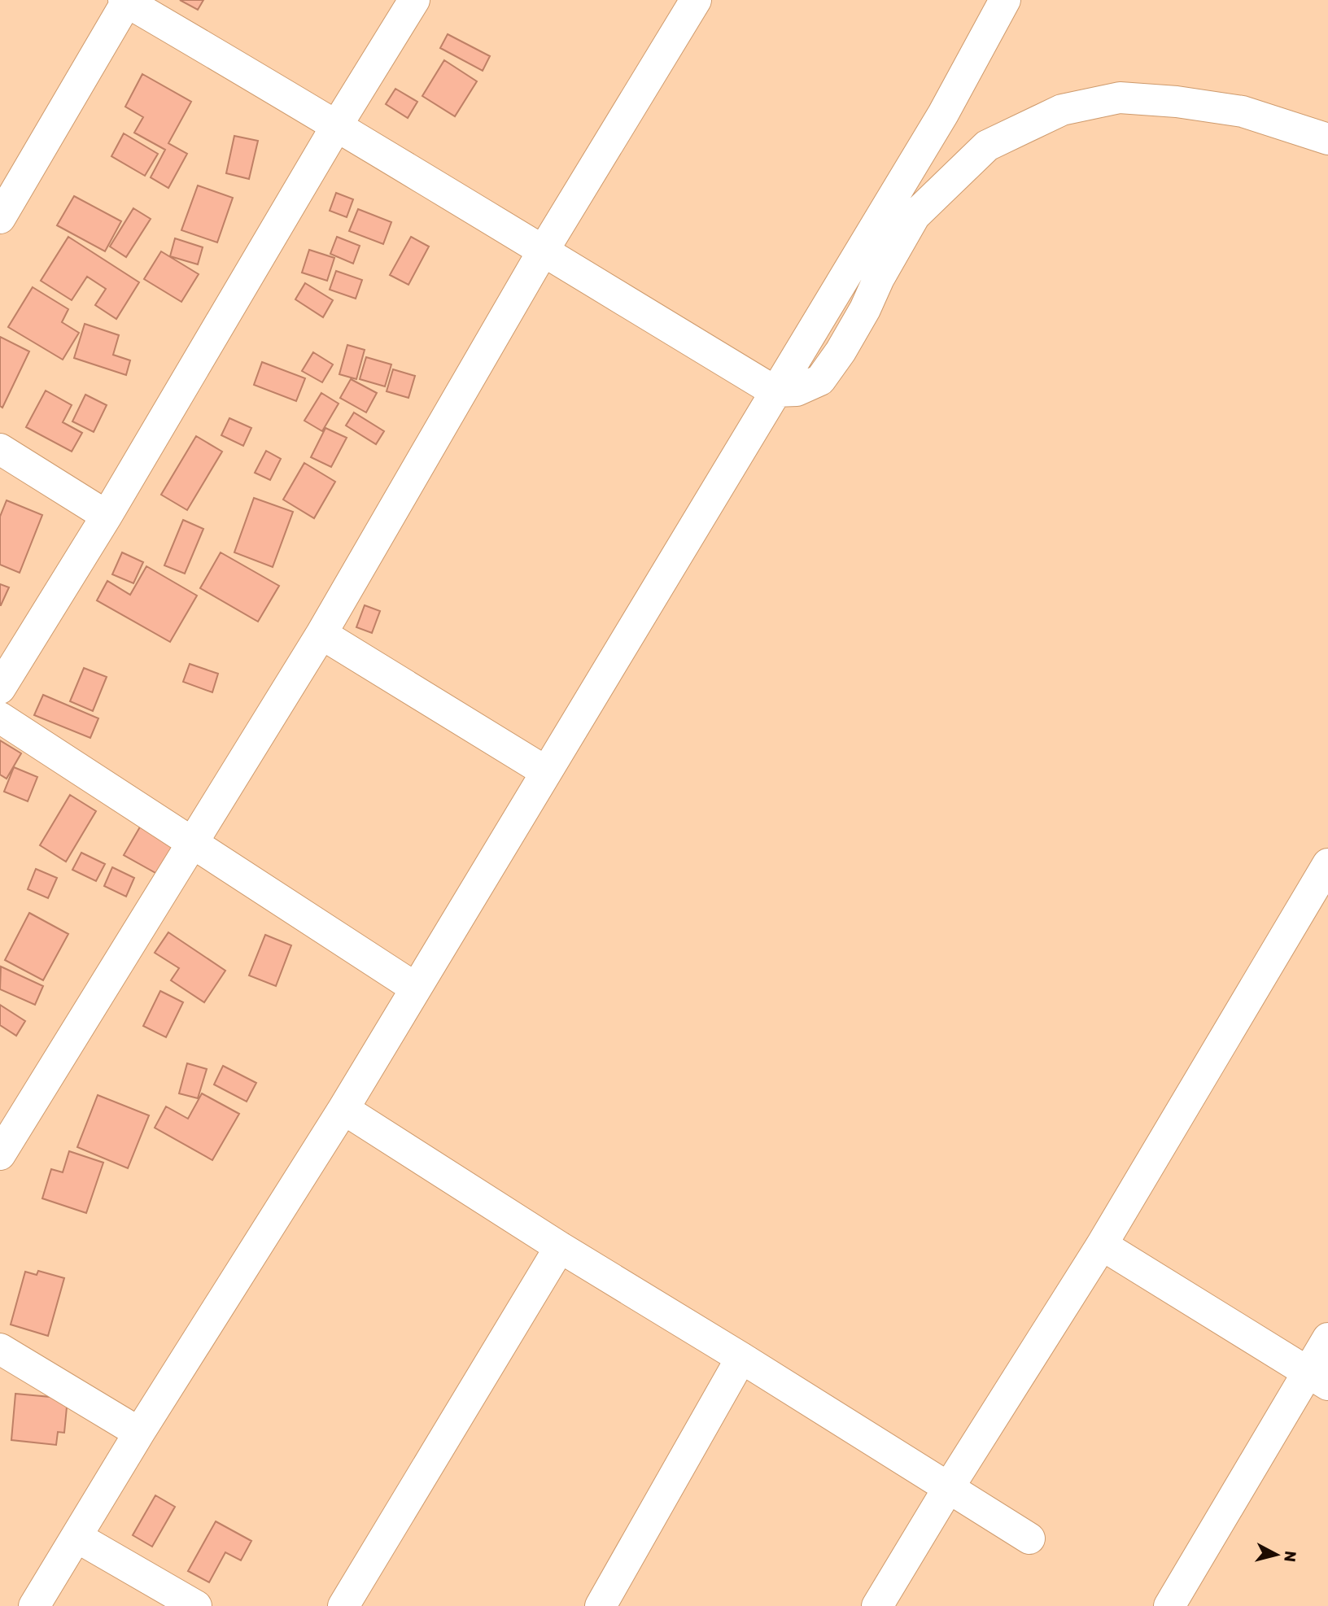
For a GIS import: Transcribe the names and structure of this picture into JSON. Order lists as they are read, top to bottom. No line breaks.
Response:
{"north":"right"}
